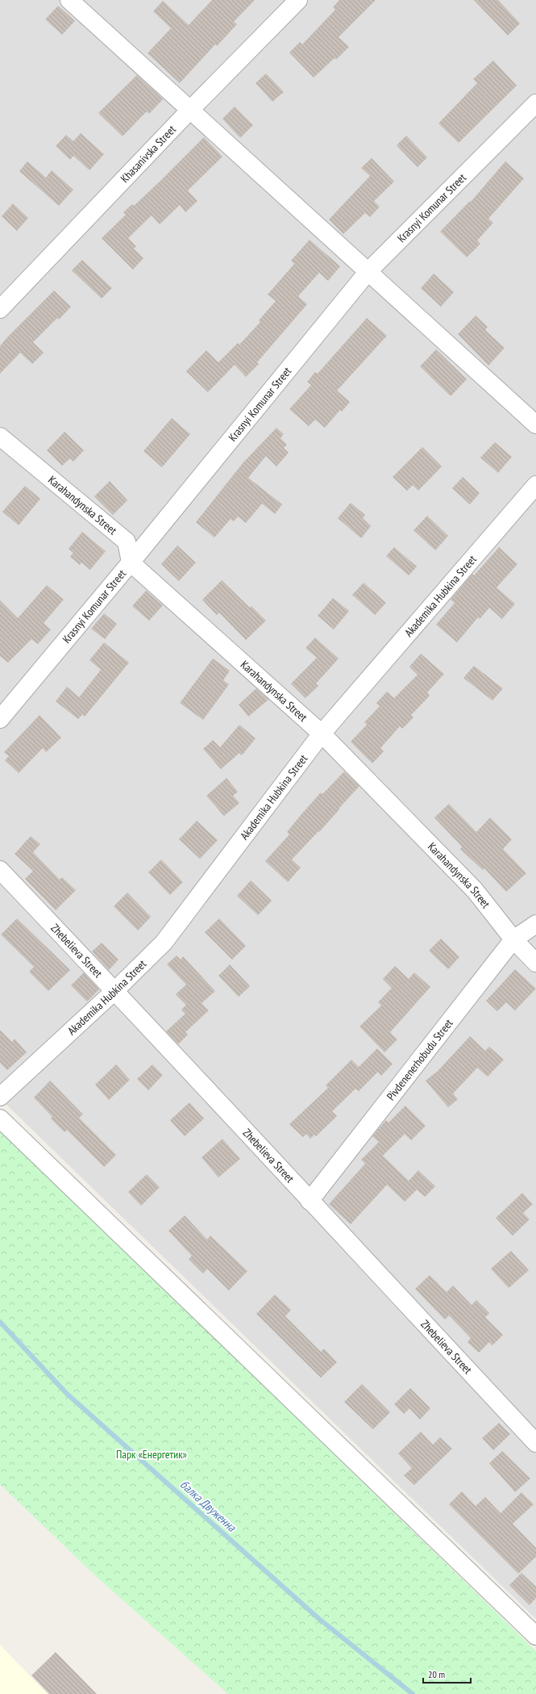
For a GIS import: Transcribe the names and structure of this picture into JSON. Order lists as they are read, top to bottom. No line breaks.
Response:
{"streets":{"street":["Khasanivska Street","Krasnyi Komunar Street","Karahandynska Street","Akademika Hubkina Street","Zhebelieva Street","Pivdenenerhobudu Street"]},"crossings":[["Krasnyi Komunar Street","Karahandynska Street"],["Karahandynska Street","Akademika Hubkina Street"],["Karahandynska Street","Pivdenenerhobudu Street"],["Akademika Hubkina Street","Zhebelieva Street"],["Zhebelieva Street","Pivdenenerhobudu Street"]],"water":["балка Двуженна"],"parks":["Парк «Енергетик»"],"scale_bar":"20 m"}
